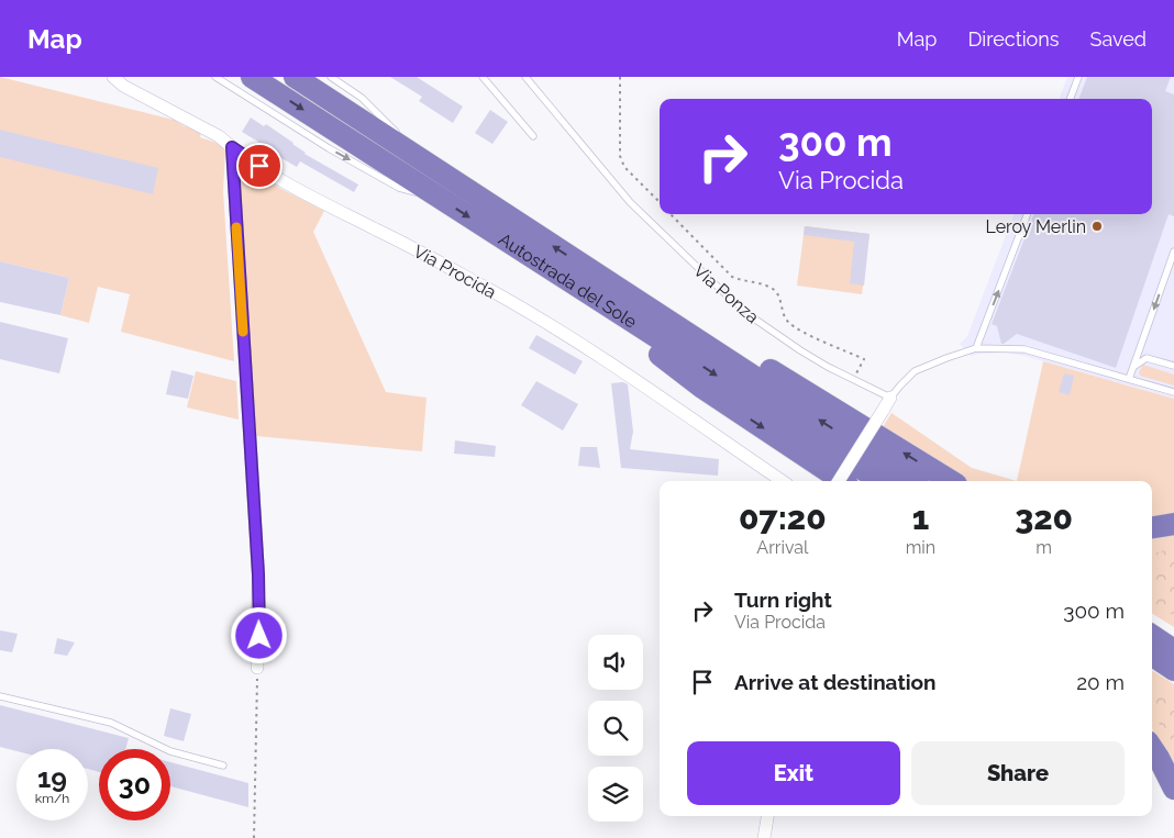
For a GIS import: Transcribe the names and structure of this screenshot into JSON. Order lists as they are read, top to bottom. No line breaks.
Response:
{"streets":{"highway":["Autostrada del Sole"],"street":["Via Procida"],"lane":["Via Ponza"]},"places":["Leroy Merlin"],"page":{"header":"Map","nav":["Map","Directions","Saved"],"turn":["300 m","Via Procida"],"eta":["07:20","Arrival","1","min","320","m"],"list":[{"name":"Turn right","note":"Via Procida","value":"300 m"},{"name":"Arrive at destination","value":"20 m"}],"buttons":["Exit","Share"],"speed":"19 km/h","limit":"30"}}
